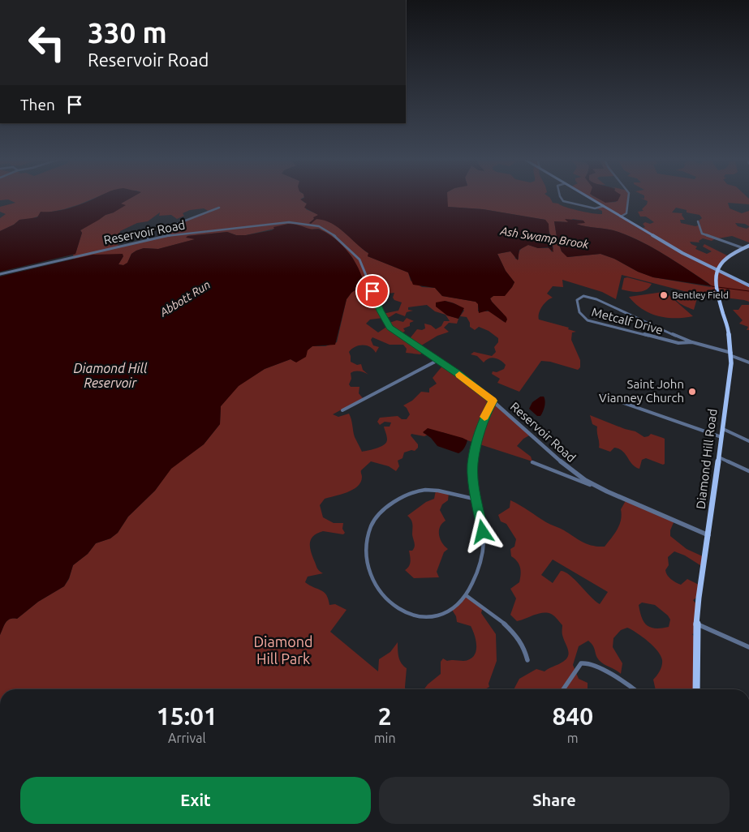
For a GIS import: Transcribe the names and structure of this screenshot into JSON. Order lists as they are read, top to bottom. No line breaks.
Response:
{"streets":{"main road":["Diamond Hill Road"],"street":["Reservoir Road","Metcalf Drive"]},"crossings":[["Reservoir Road","Diamond Hill Road"],["Metcalf Drive","Diamond Hill Road"]],"water":["Ash Swamp Brook","Abbott Run","Diamond Hill Reservoir"],"parks":["Diamond Hill Park"],"places":["Bentley Field","Saint John Vianney Church"],"page":{"turn":["330 m","Reservoir Road"],"then":"Then","eta":["15:01","Arrival","2","min","840","m"],"buttons":["Exit","Share"]}}
